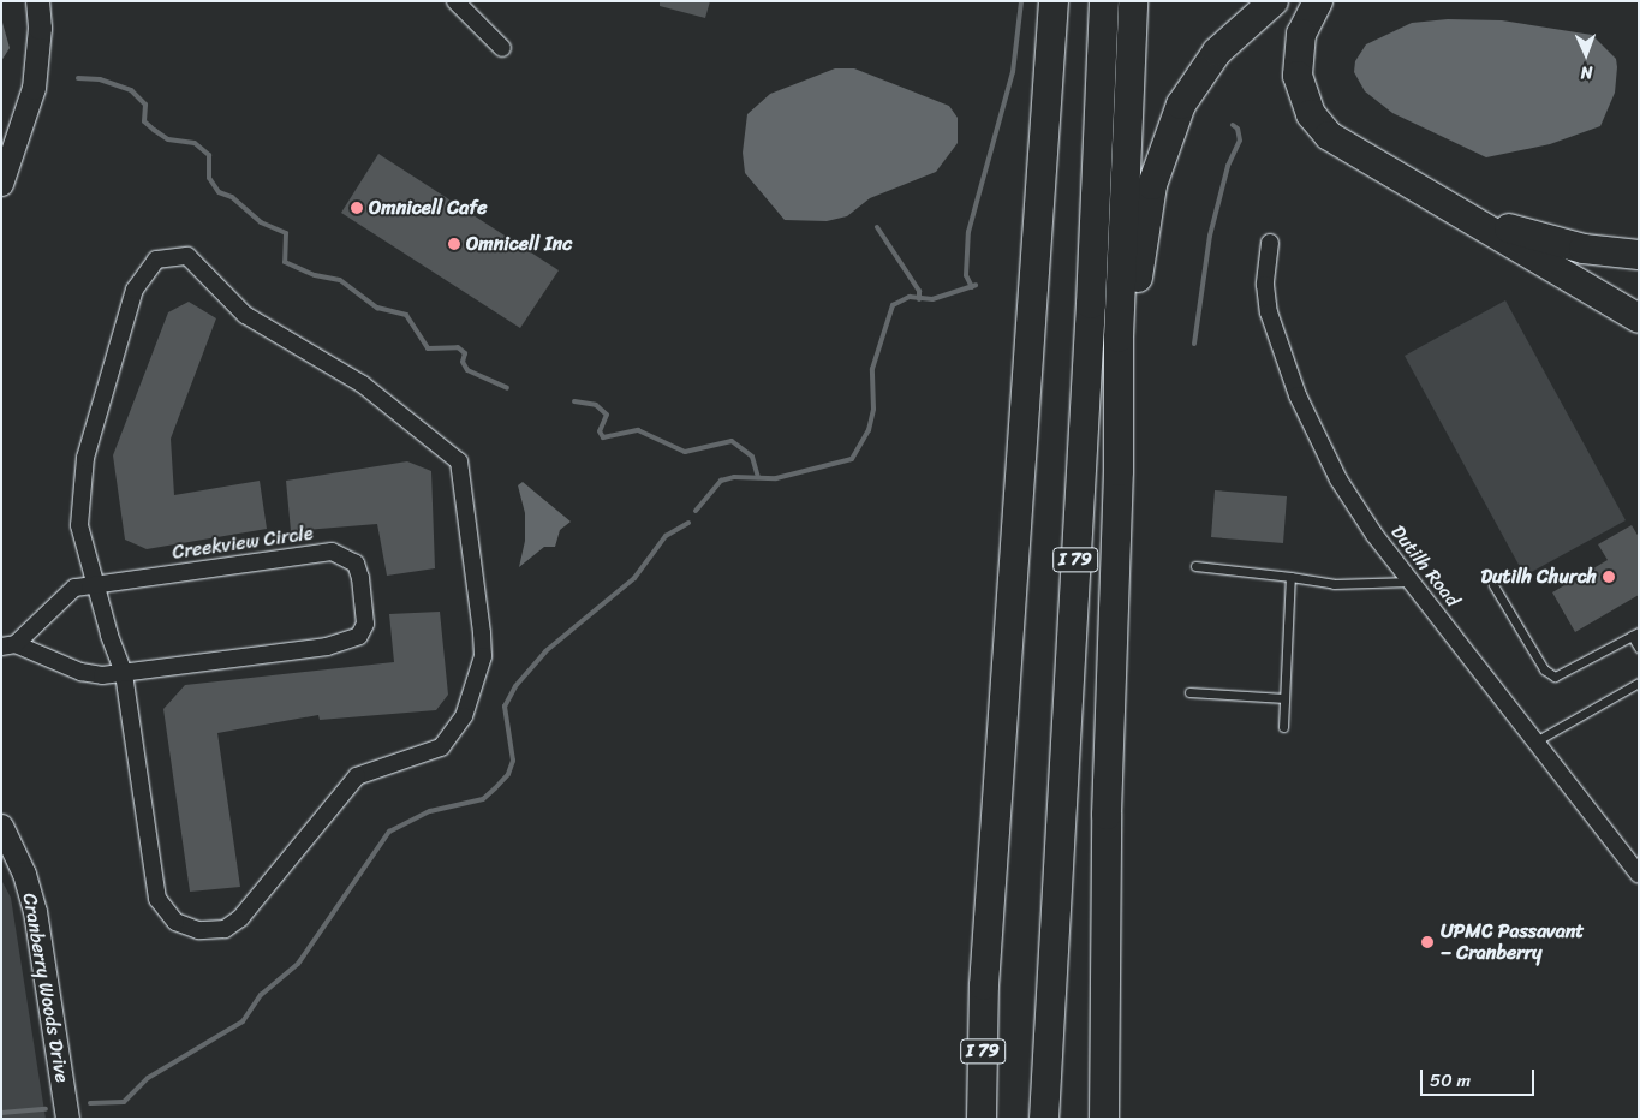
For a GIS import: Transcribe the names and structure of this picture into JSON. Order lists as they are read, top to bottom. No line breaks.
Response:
{"streets":{"highway":["I 79"],"street":["Creekview Circle","Dutilh Road","Cranberry Woods Drive"]},"places":["Omnicell Cafe","Omnicell Inc","Dutilh Church","UPMC Passavant – Cranberry"],"scale_bar":"50 m","north":"bottom"}
